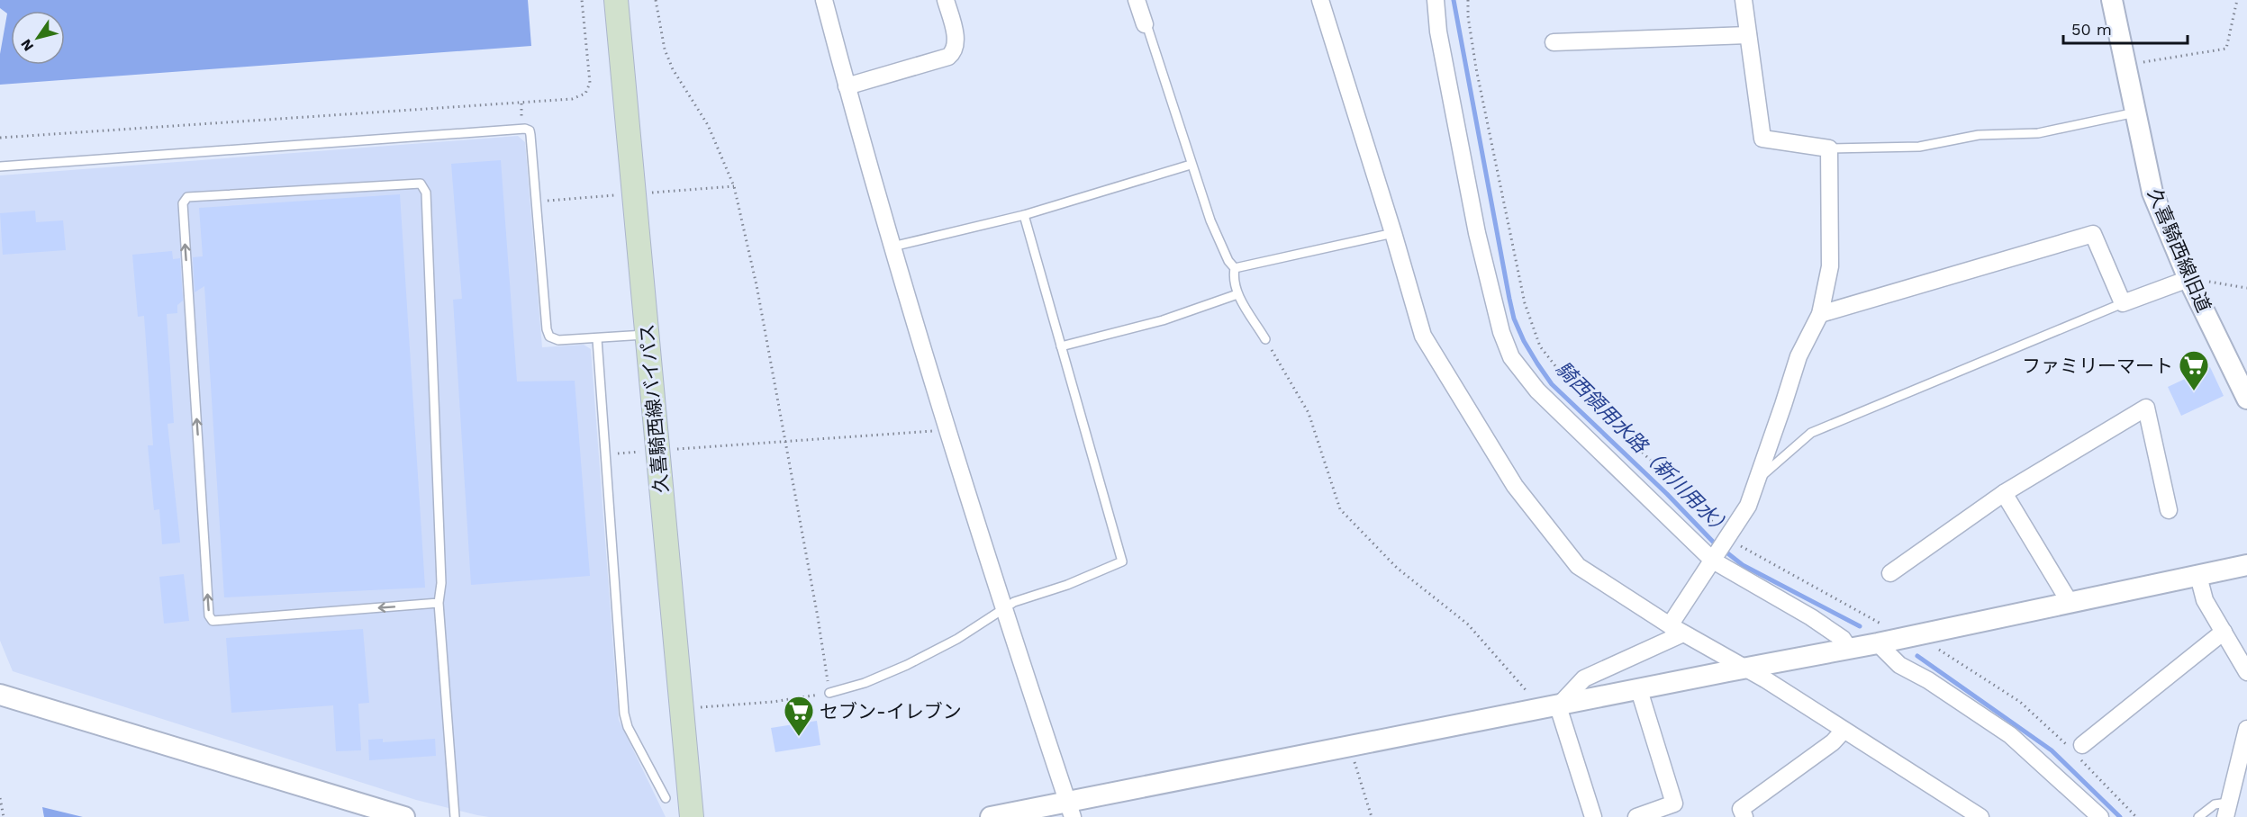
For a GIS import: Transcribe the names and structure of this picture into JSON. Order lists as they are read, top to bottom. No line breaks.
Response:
{"streets":{"main road":["久喜騎西線バイパス"],"street":["久喜騎西線旧道"]},"water":["騎西領用水路（新川用水）"],"places":{"supermarket":["ファミリーマート","セブン-イレブン"]},"scale_bar":"50 m","north":"bottom left"}
